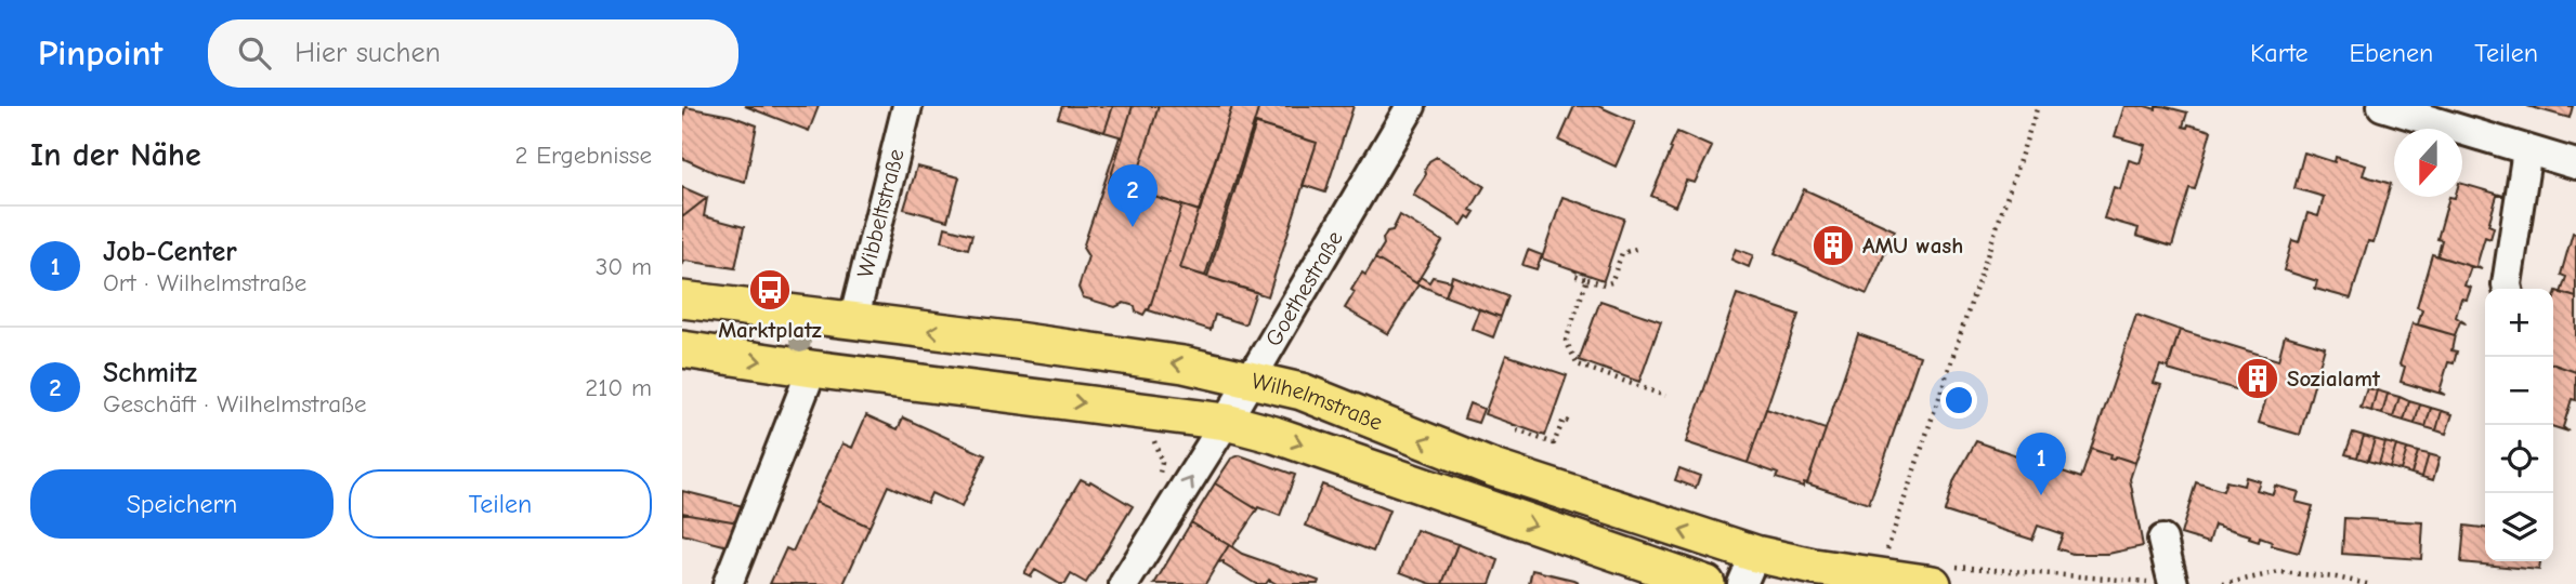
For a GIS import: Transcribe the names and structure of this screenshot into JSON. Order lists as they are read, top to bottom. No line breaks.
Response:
{"streets":{"main road":["Wilhelmstraße"],"street":["Wibbeltstraße","Goethestraße"]},"crossings":[["Wibbeltstraße","Wilhelmstraße"],["Goethestraße","Wilhelmstraße"]],"places":{"building":["AMU wash","Sozialamt"],"bus stop":["Marktplatz"]},"north":"bottom","page":{"header":"Pinpoint","search":"Hier suchen","nav":["Karte","Ebenen","Teilen"],"heading":["In der Nähe","2 Ergebnisse"],"pins":["2","1"],"list":[{"mark":"1","name":"Job-Center","note":"Ort · Wilhelmstraße","value":"30 m"},{"mark":"2","name":"Schmitz","note":"Geschäft · Wilhelmstraße","value":"210 m"}],"map_buttons":["+","−"],"buttons":["Speichern","Teilen"]}}
